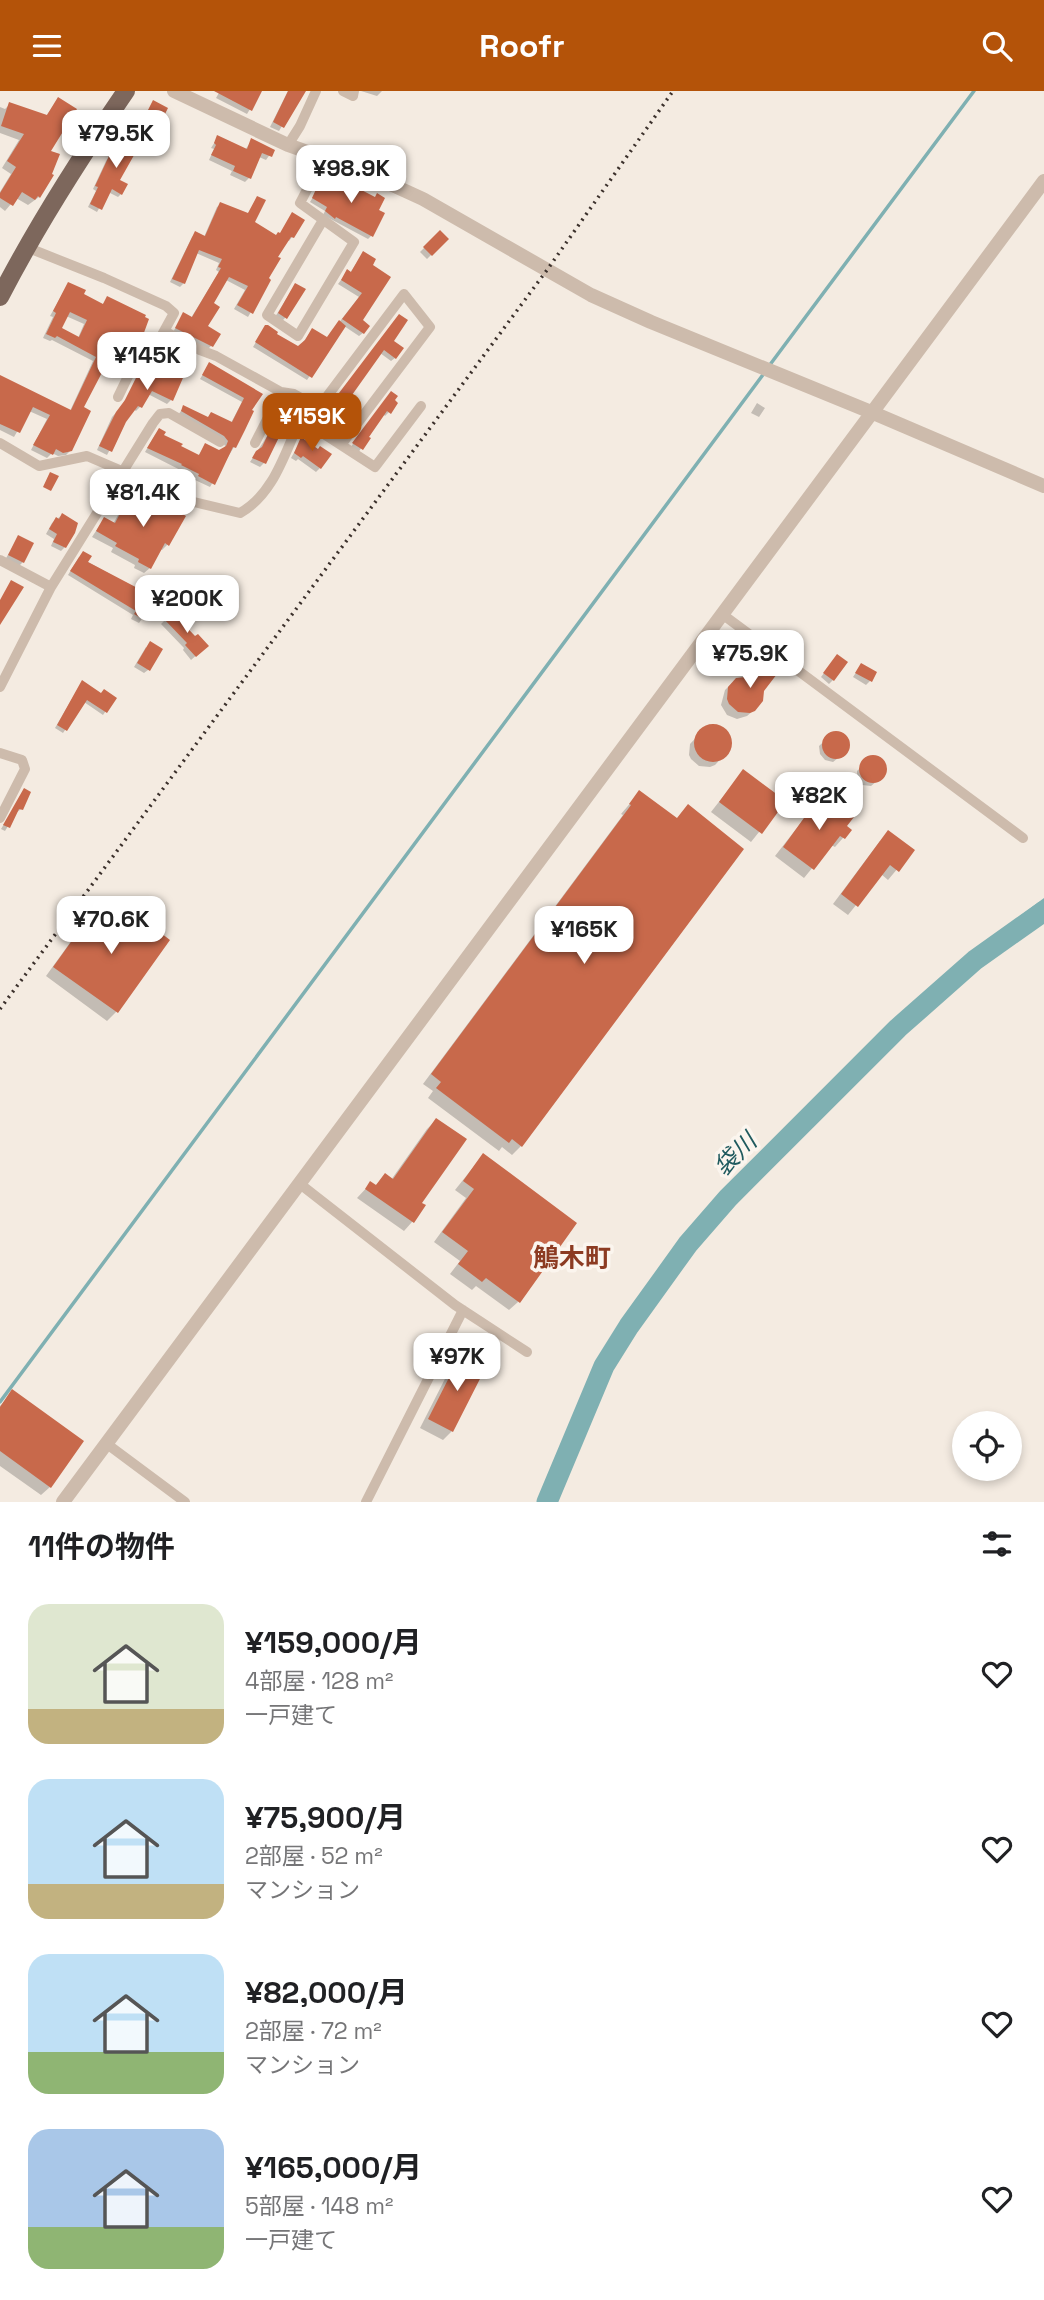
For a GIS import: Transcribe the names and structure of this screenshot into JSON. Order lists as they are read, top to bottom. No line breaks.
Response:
{"districts":["鵤木町"],"water":["袋川"],"page":{"header":"Roofr","price":["¥79.5K","¥98.9K","¥145K","¥159K","¥81.4K","¥200K","¥75.9K","¥82K","¥70.6K","¥165K","¥97K"],"heading":"11件の物件","list":[{"name":"¥159,000/月","note":"4部屋 · 128 m² · 一戸建て"},{"name":"¥75,900/月","note":"2部屋 · 52 m² · マンション"},{"name":"¥82,000/月","note":"2部屋 · 72 m² · マンション"},{"name":"¥165,000/月","note":"5部屋 · 148 m² · 一戸建て"}]}}
